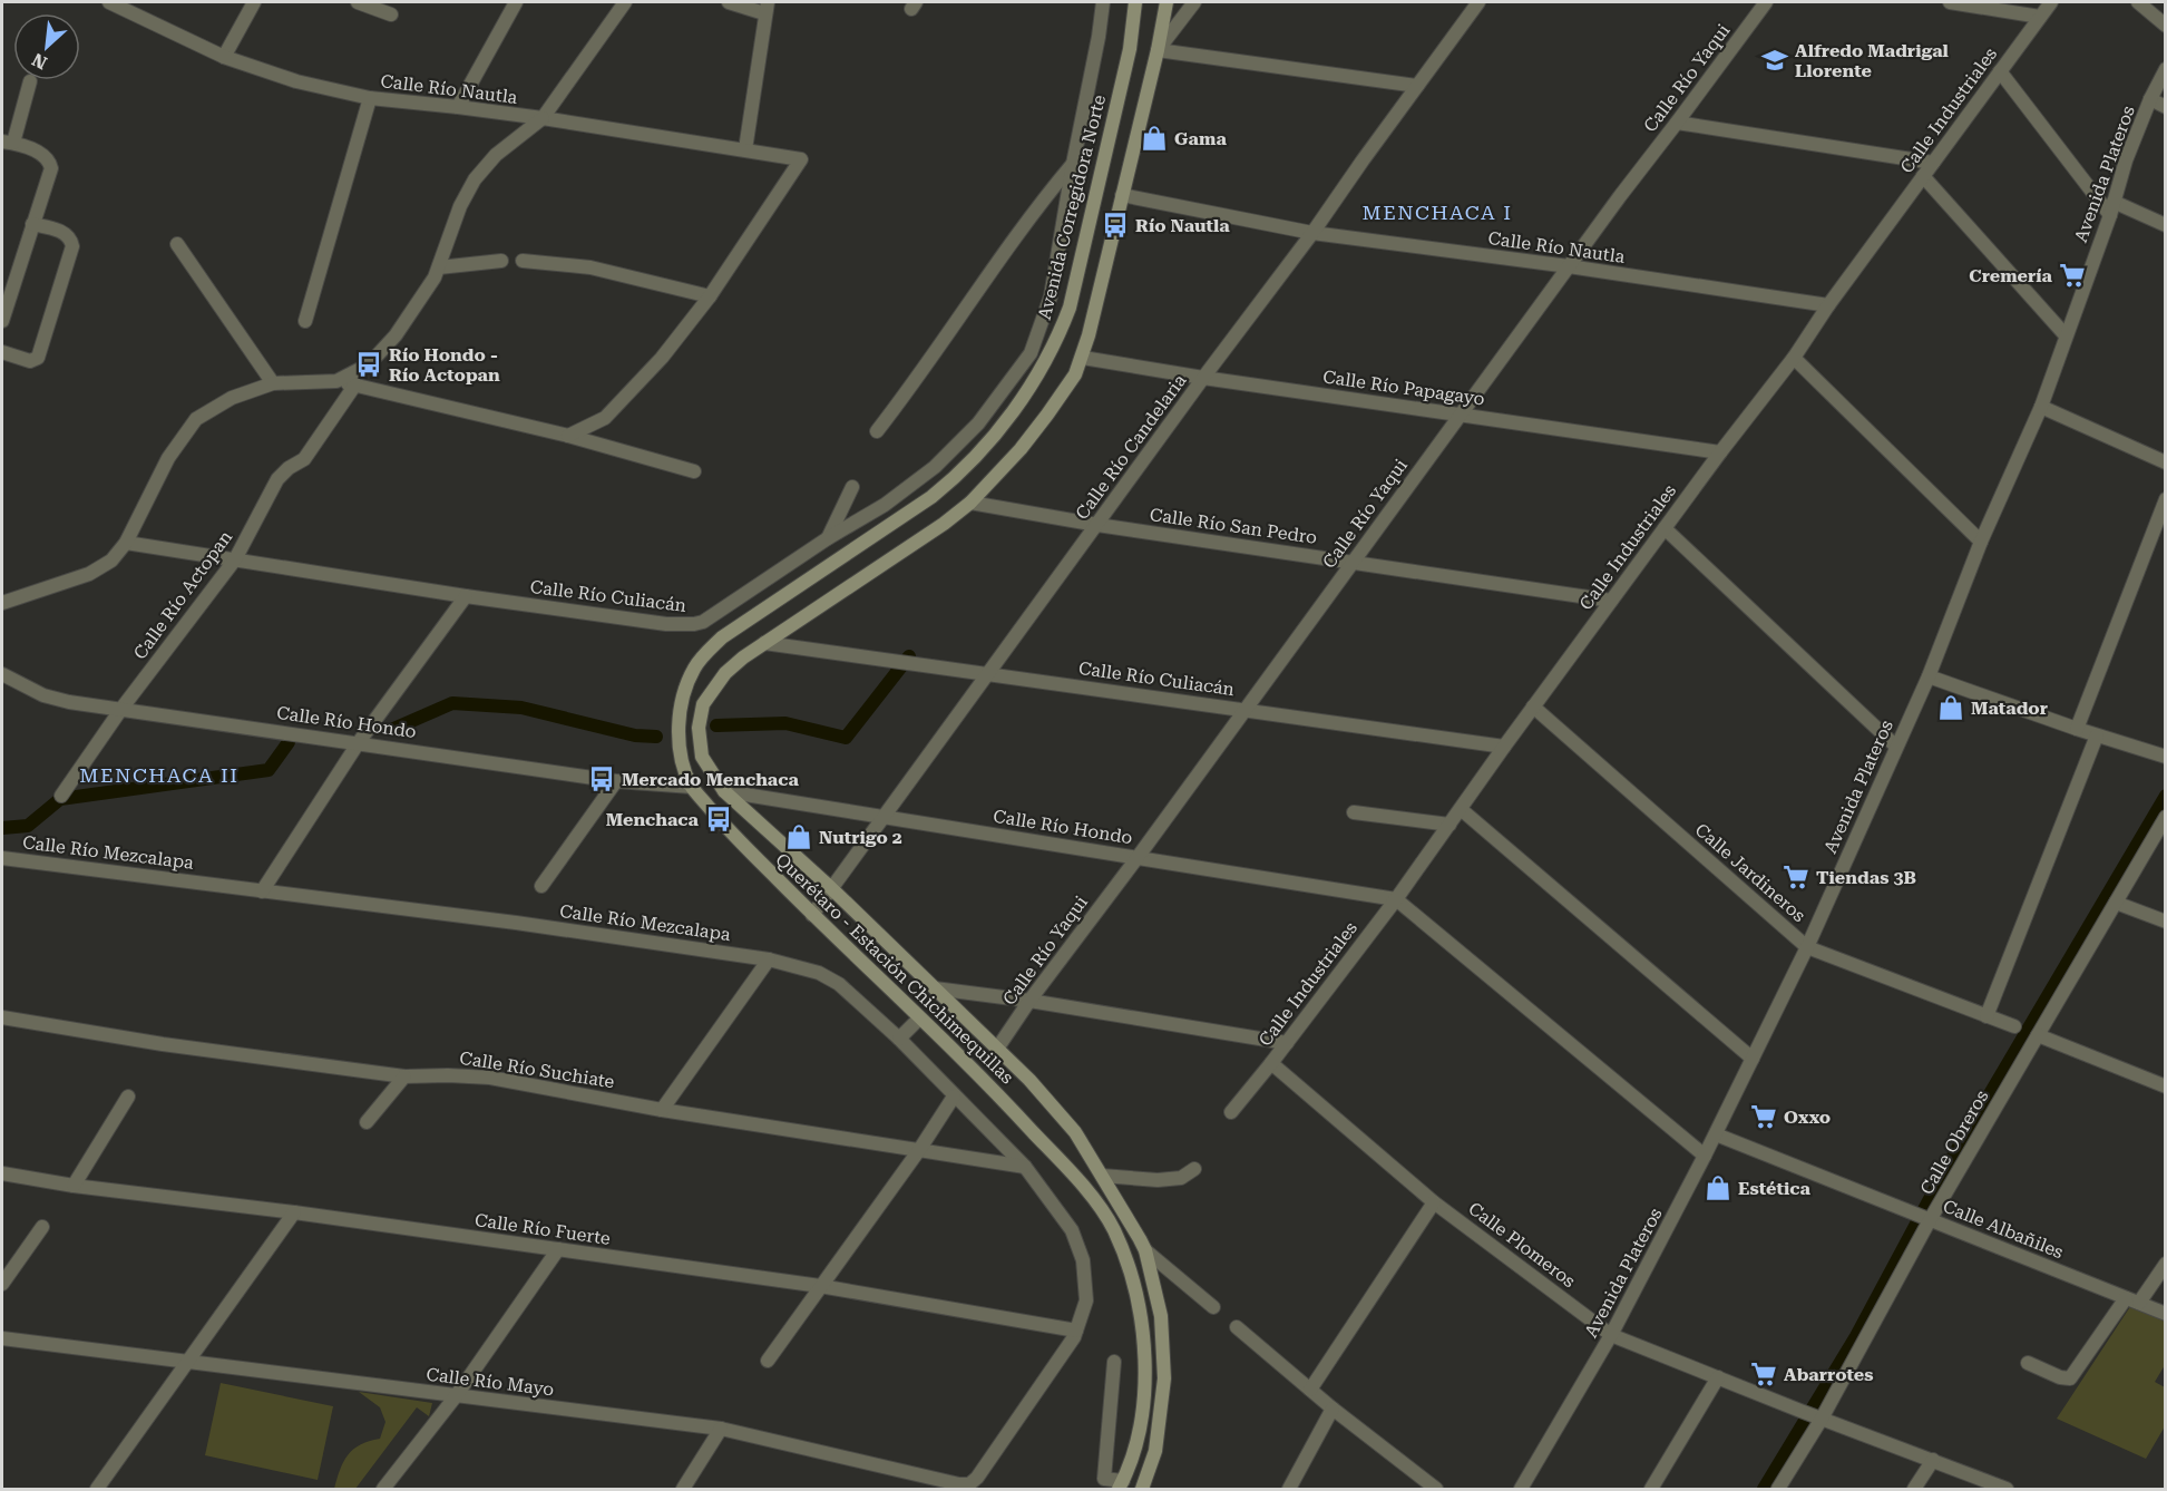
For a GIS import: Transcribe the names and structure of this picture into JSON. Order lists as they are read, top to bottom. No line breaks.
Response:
{"streets":{"main road":["Avenida Corregidora Norte","Querétaro - Estación Chichimequillas"],"street":["Calle Río Yaqui","Calle Río Nautla","Calle Industriales","Avenida Plateros","Calle Río Papagayo","Calle Río Candelaria","Calle Río San Pedro","Calle Río Actopan","Calle Río Culiacán","Calle Río Hondo","Calle Río Mezcalapa","Calle Jardineros","Calle Río Suchiate","Calle Obreros","Calle Río Fuerte","Calle Albañiles","Calle Plomeros","Calle Río Mayo"]},"crossings":[["Calle Río Yaqui","Calle Río Nautla"],["Calle Río Yaqui","Calle Río Papagayo"],["Calle Río Yaqui","Calle Río San Pedro"],["Calle Río Yaqui","Calle Río Culiacán"],["Calle Río Yaqui","Calle Río Hondo"],["Calle Río Yaqui","Querétaro - Estación Chichimequillas"],["Calle Río Nautla","Calle Industriales"],["Calle Río Nautla","Calle Río Candelaria"],["Calle Industriales","Calle Río Papagayo"],["Calle Industriales","Calle Río San Pedro"],["Calle Industriales","Calle Río Culiacán"],["Calle Industriales","Calle Río Hondo"],["Calle Industriales","Calle Jardineros"],["Calle Industriales","Calle Plomeros"],["Avenida Plateros","Calle Jardineros"],["Avenida Plateros","Calle Albañiles"],["Avenida Plateros","Calle Plomeros"],["Avenida Corregidora Norte","Querétaro - Estación Chichimequillas"],["Calle Río Papagayo","Calle Río Candelaria"],["Calle Río Candelaria","Calle Río San Pedro"],["Calle Río Candelaria","Calle Río Culiacán"],["Calle Río Candelaria","Calle Río Hondo"],["Calle Río Candelaria","Querétaro - Estación Chichimequillas"],["Calle Río San Pedro","Querétaro - Estación Chichimequillas"],["Calle Río Actopan","Calle Río Culiacán"],["Calle Río Actopan","Calle Río Hondo"],["Calle Río Culiacán","Querétaro - Estación Chichimequillas"],["Calle Río Hondo","Querétaro - Estación Chichimequillas"],["Calle Río Mezcalapa","Calle Río Suchiate"],["Calle Río Mezcalapa","Calle Río Fuerte"],["Calle Río Mezcalapa","Calle Río Mayo"],["Calle Obreros","Calle Albañiles"],["Calle Obreros","Calle Plomeros"],["Calle Río Fuerte","Calle Río Mayo"]],"districts":["MENCHACA I","MENCHACA II"],"places":{"school or university":["Alfredo Madrigal Llorente"],"shop":["Gama","Matador","Nutrigo 2","Estética"],"bus stop":["Río Nautla","Río Hondo - Río Actopan","Mercado Menchaca","Menchaca"],"supermarket":["Cremería","Tiendas 3B","Oxxo","Abarrotes"]},"north":"bottom left"}
